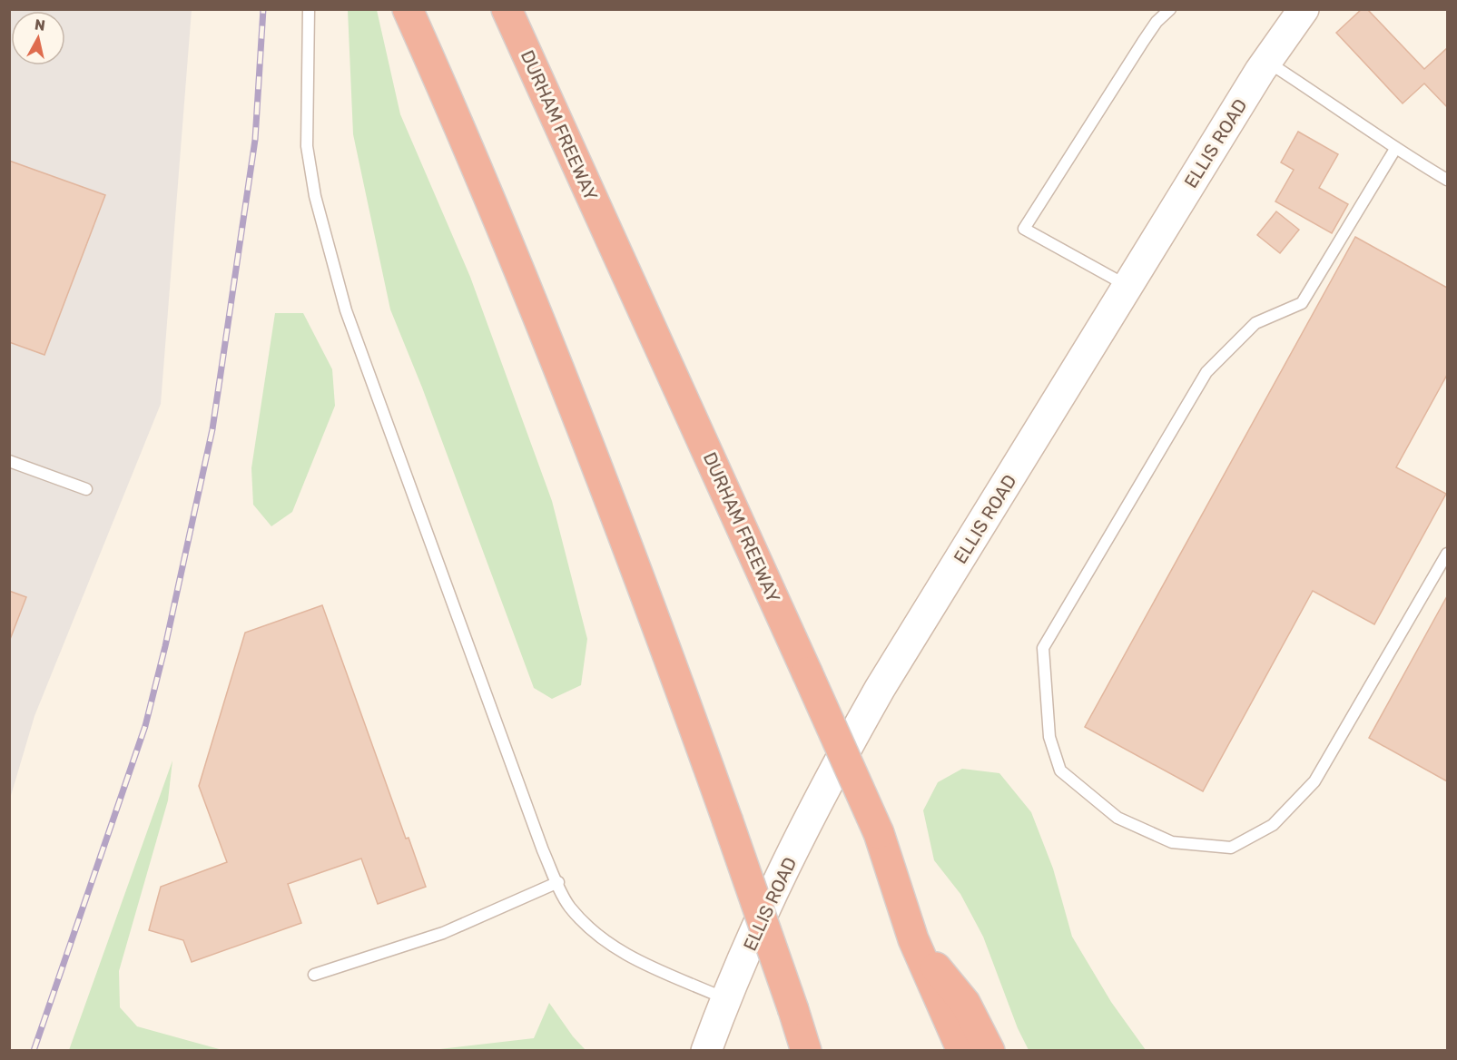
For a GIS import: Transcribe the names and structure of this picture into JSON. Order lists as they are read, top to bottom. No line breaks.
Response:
{"streets":{"highway":["DURHAM FREEWAY"],"main road":["ELLIS ROAD"]},"north":"top"}
